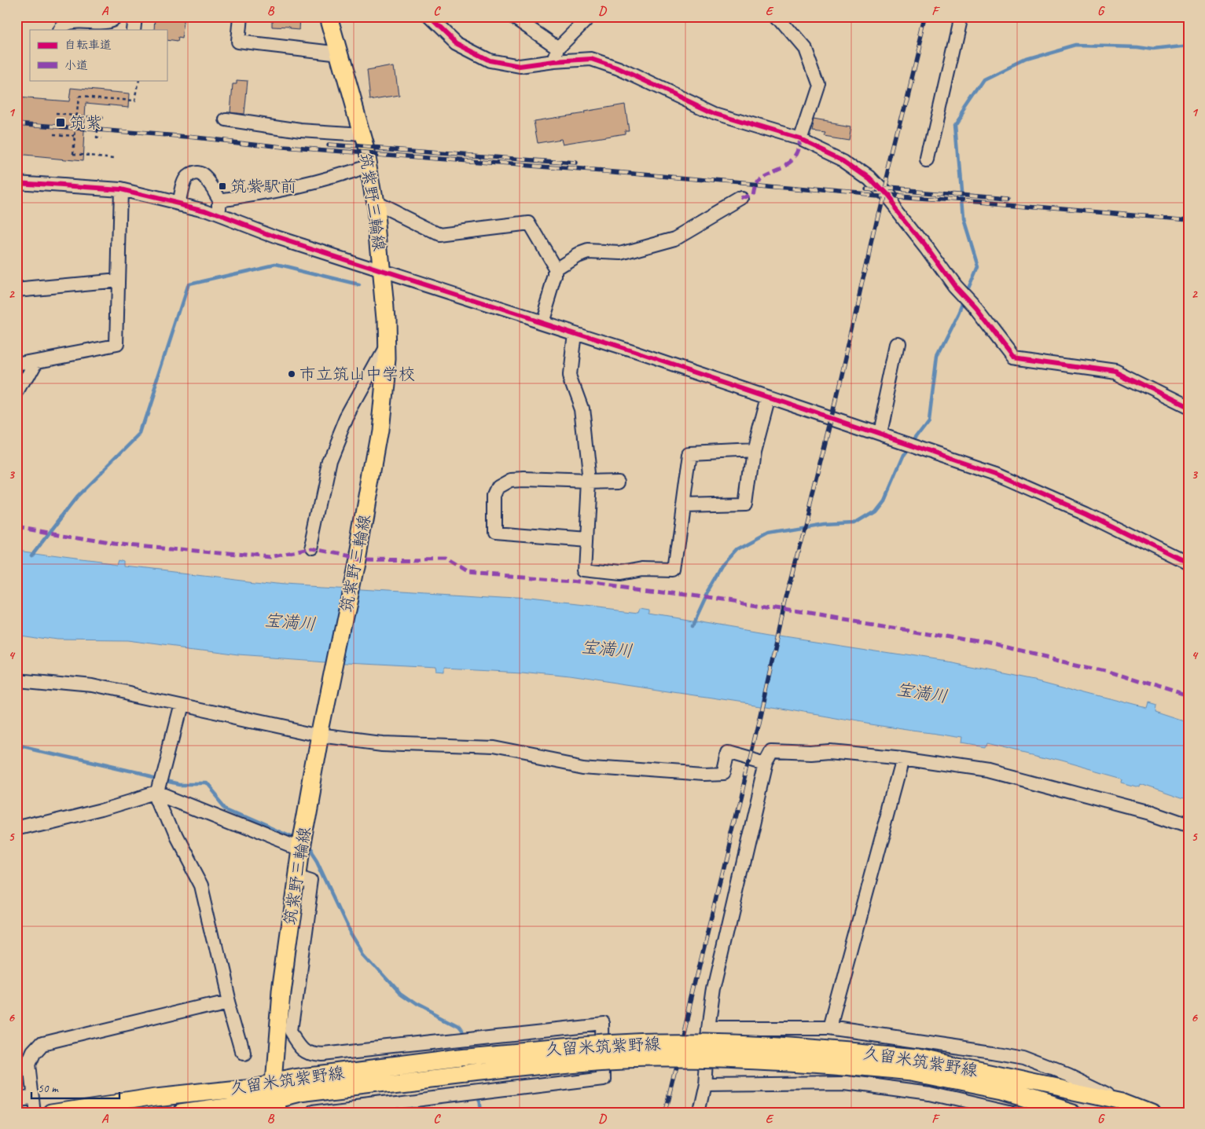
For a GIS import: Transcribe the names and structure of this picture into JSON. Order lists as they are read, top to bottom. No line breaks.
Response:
{"streets":{"main road":["筑紫野三輪線","久留米筑紫野線"]},"crossings":[["筑紫野三輪線","久留米筑紫野線"]],"water":["宝満川"],"places":{"transit":["筑紫","筑紫駅前"],"other":["市立筑山中学校"]},"legend":["自転車道","小道"],"scale_bar":"50 m","grid":{"columns":["A","B","C","D","E","F","G"],"rows":["1","2","3","4","5","6"]}}
